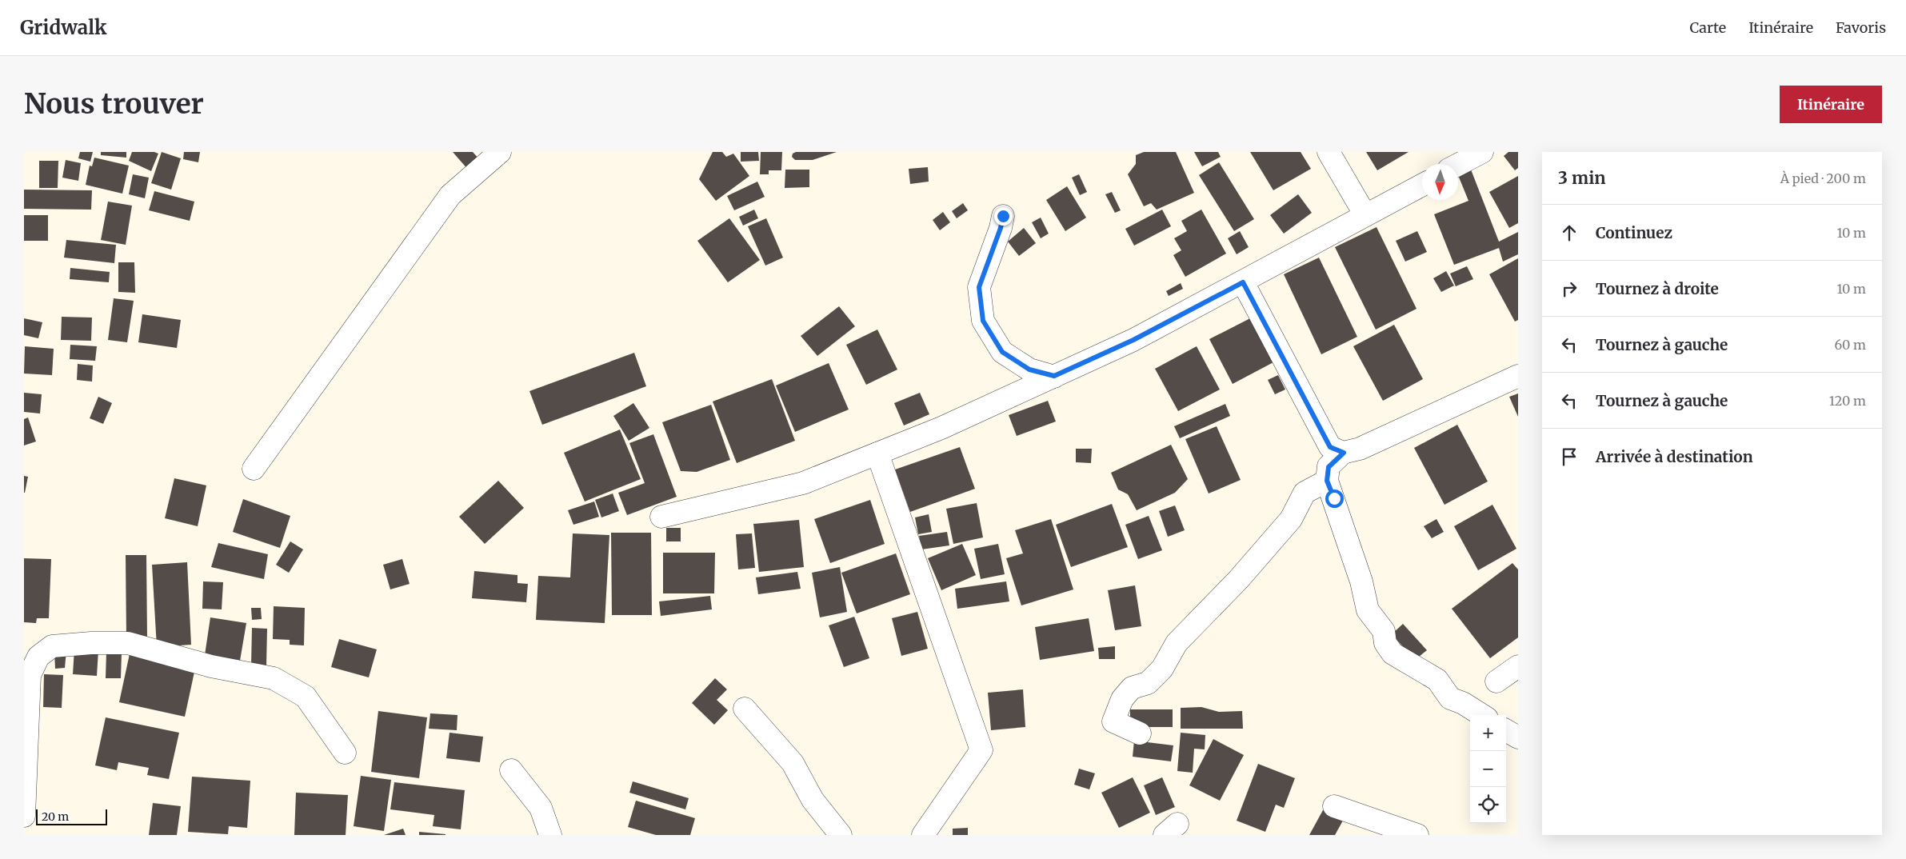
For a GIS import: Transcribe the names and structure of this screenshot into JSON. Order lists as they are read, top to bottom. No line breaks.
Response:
{"scale_bar":"20 m","north":"bottom","page":{"header":"Gridwalk","nav":["Carte","Itinéraire","Favoris"],"buttons":"Itinéraire","title":"Nous trouver","heading":["3 min","À pied · 200 m"],"list":[["Continuez","10 m"],["Tournez à droite","10 m"],["Tournez à gauche","60 m"],["Tournez à gauche","120 m"],"Arrivée à destination"],"map_buttons":["+","−"],"scale":"20 m"}}
